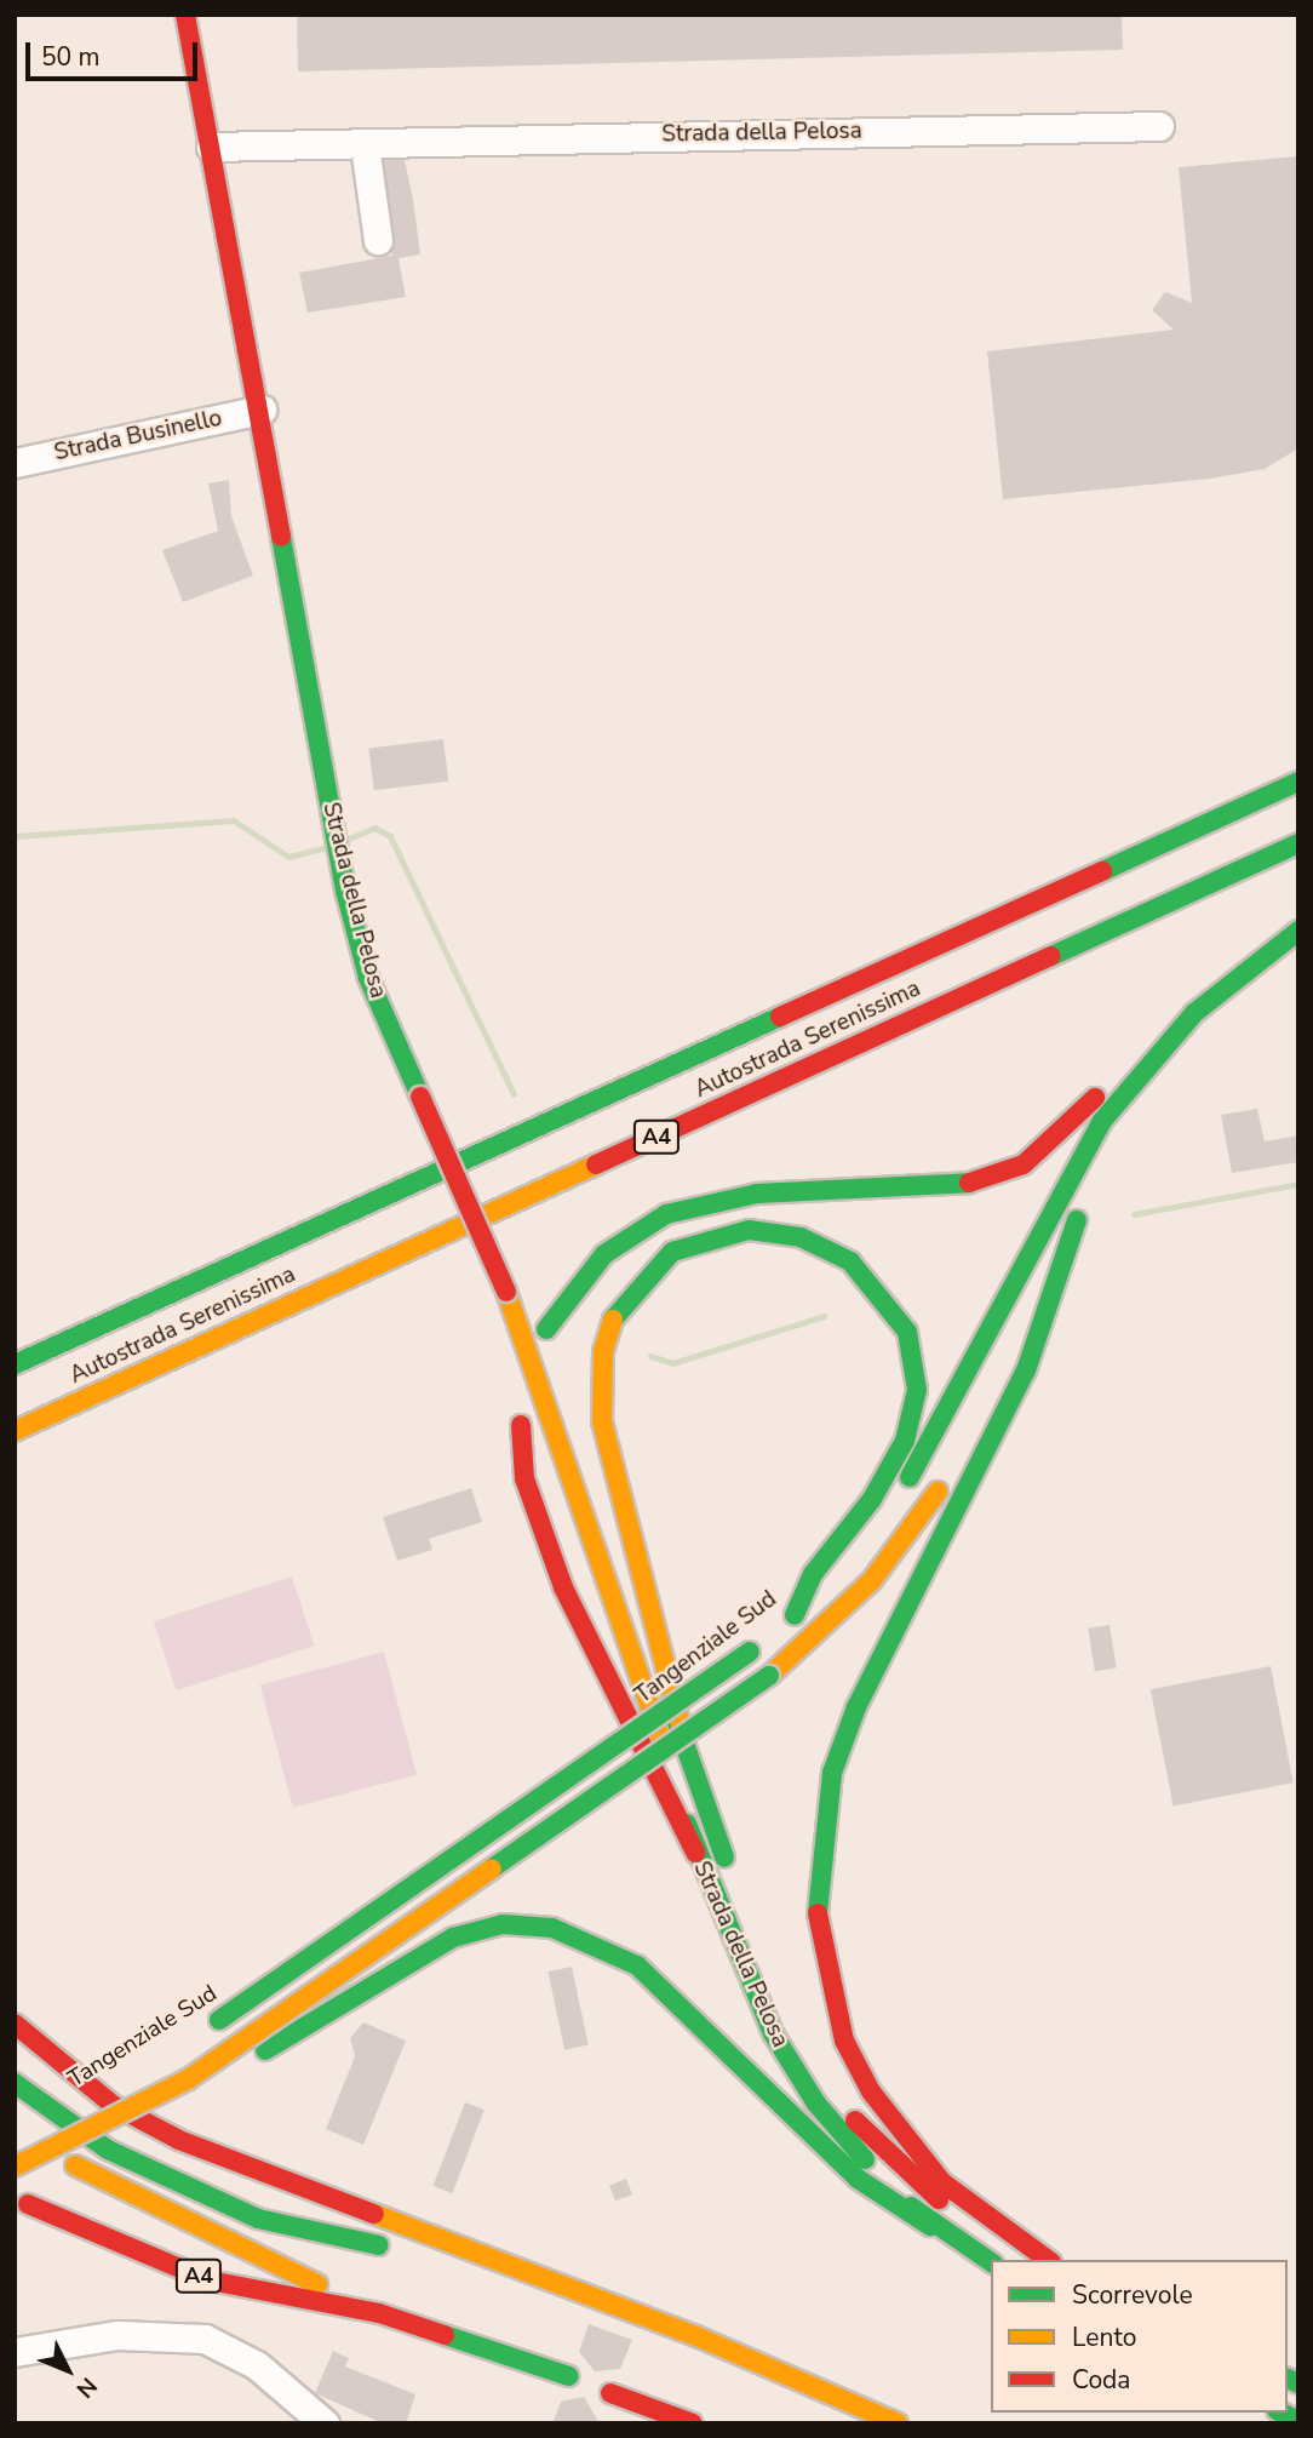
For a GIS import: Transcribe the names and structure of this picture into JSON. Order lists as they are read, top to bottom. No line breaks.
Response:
{"streets":{"main road":["Strada della Pelosa","Autostrada Serenissima","A4","Tangenziale Sud"],"street":["Strada Businello"]},"crossings":[["Strada della Pelosa","Strada Businello"],["Strada della Pelosa","Tangenziale Sud"],["A4","Tangenziale Sud"]],"legend":["Scorrevole","Lento","Coda"],"scale_bar":"50 m","north":"bottom right"}
